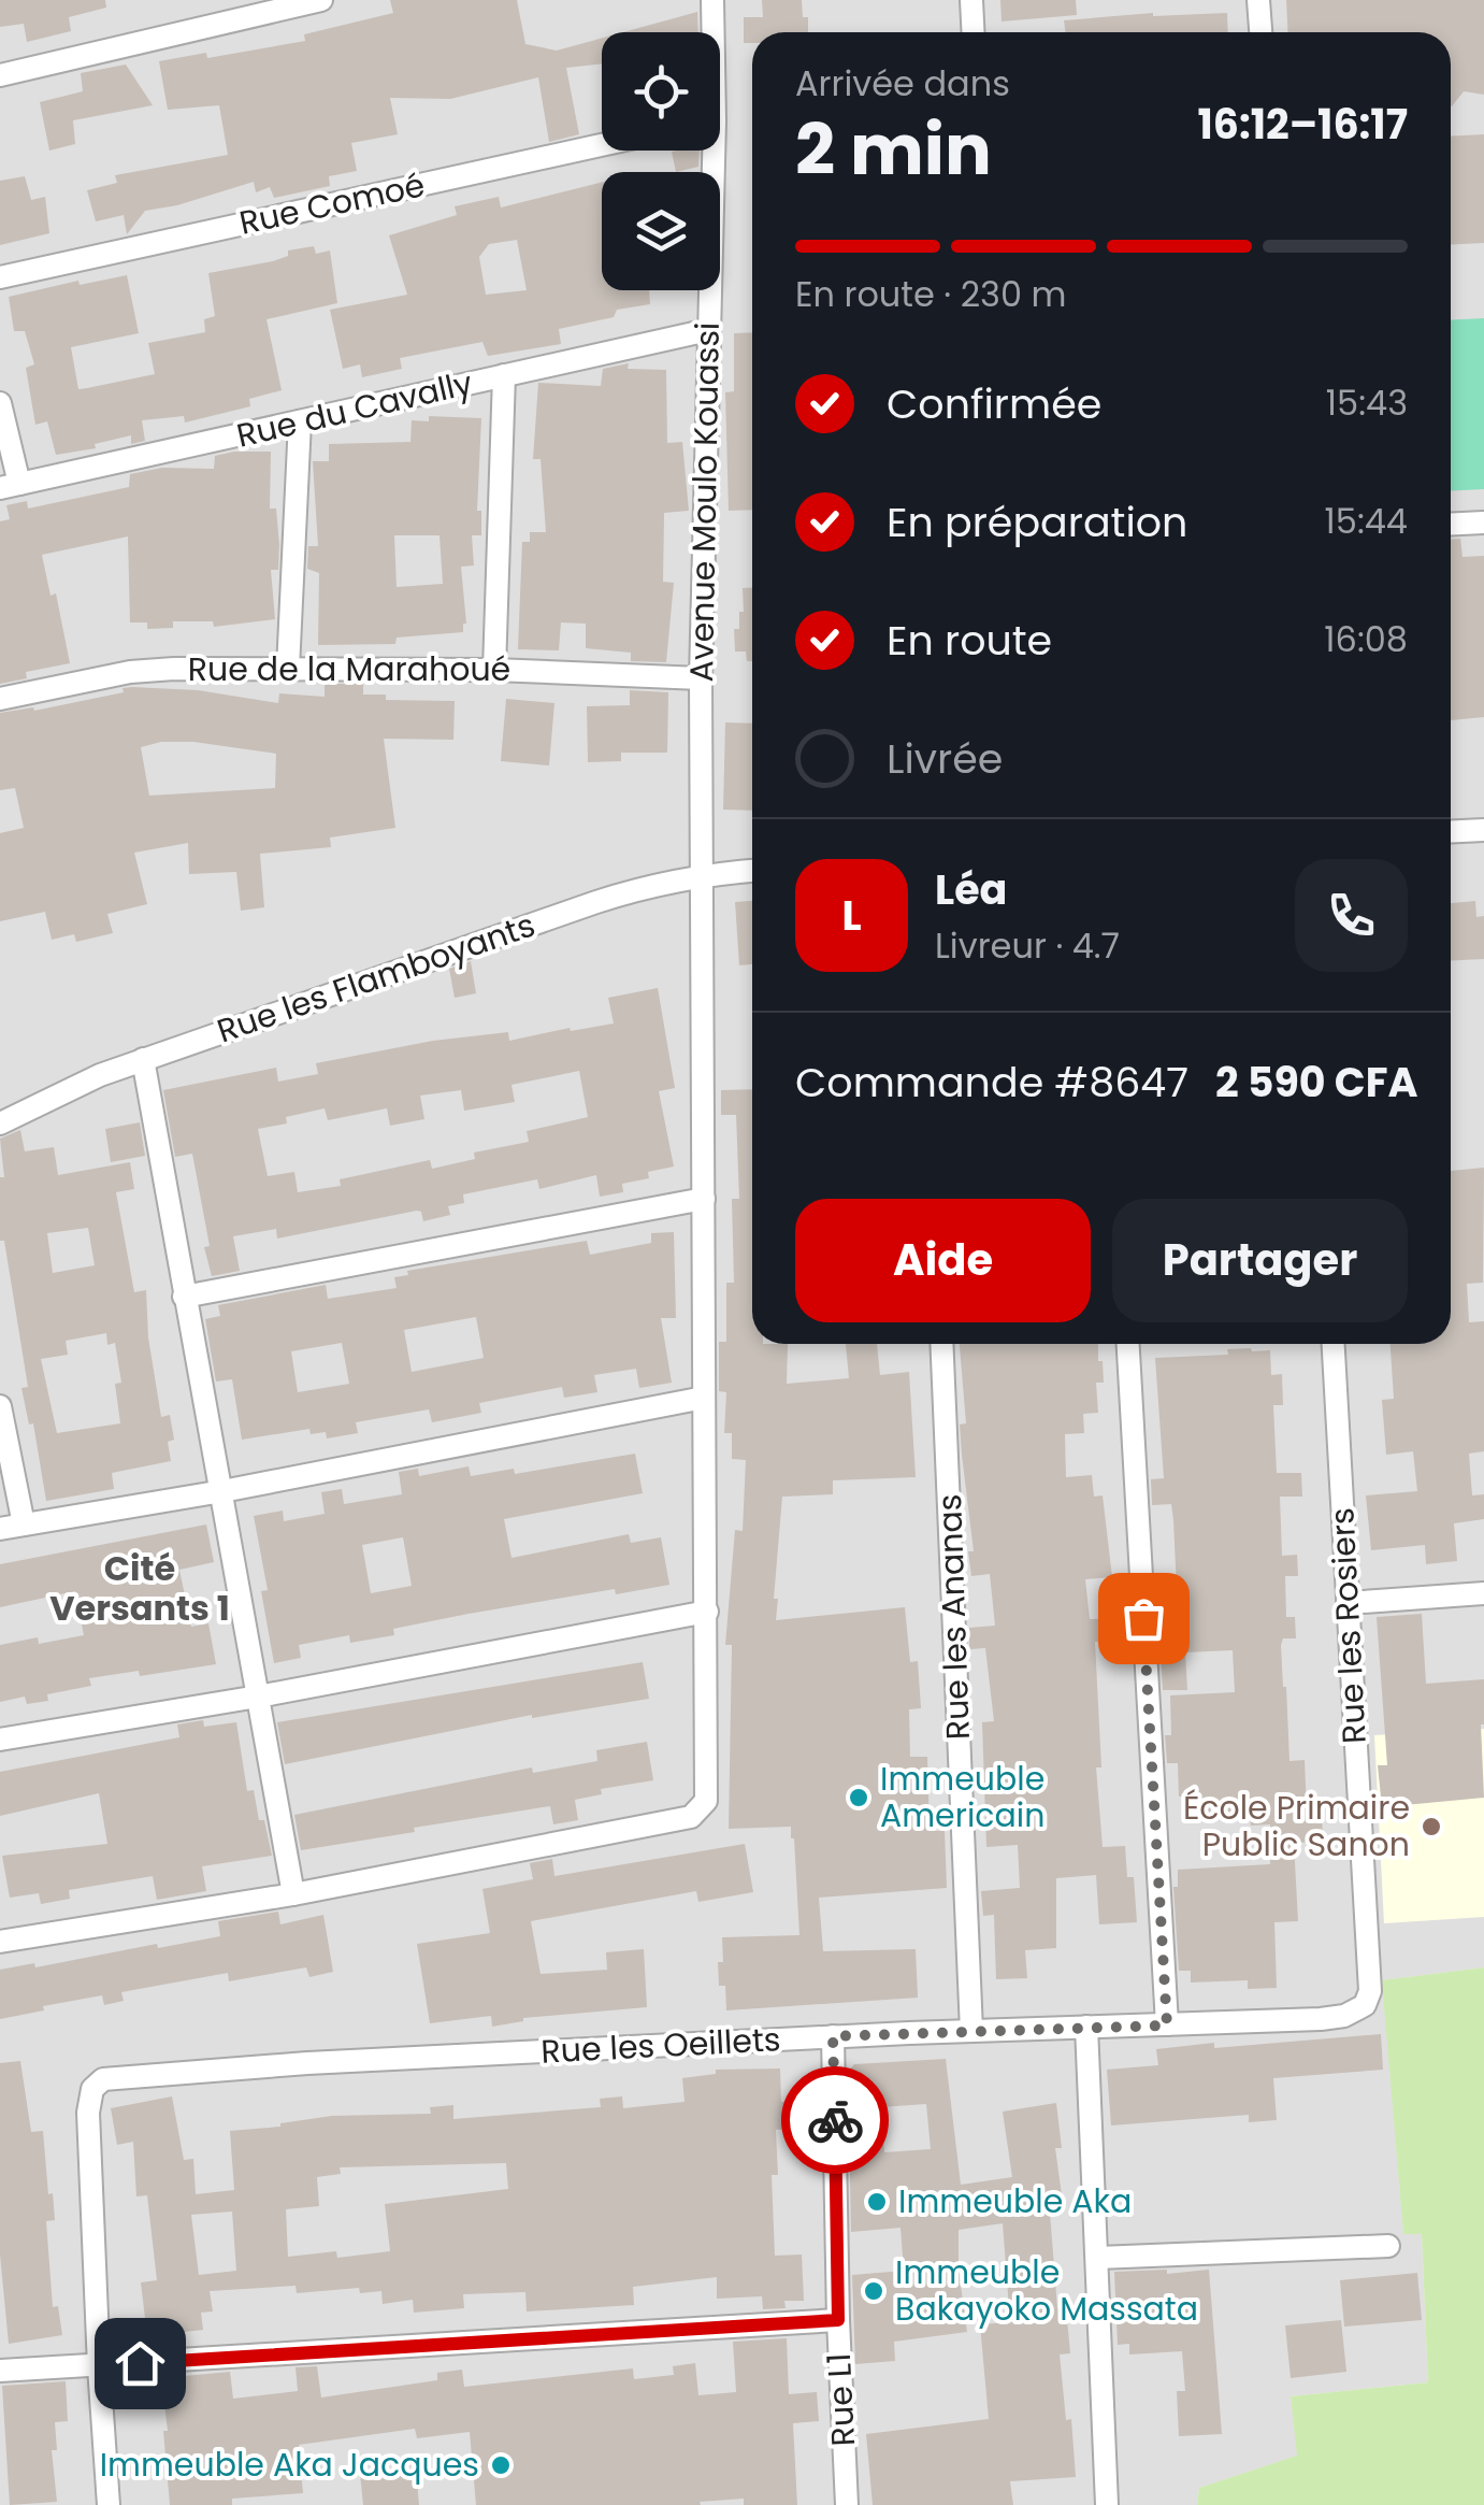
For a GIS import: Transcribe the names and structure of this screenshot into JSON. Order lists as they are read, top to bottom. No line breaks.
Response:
{"streets":{"street":["Rue Comoé","Rue du Cavally","Avenue Moulo Kouassi","Rue de la Marahoué","Rue les Flamboyants","Rue les Ananas","Rue les Rosiers","Rue les Oeillets","Rue L1"]},"crossings":[["Rue du Cavally","Avenue Moulo Kouassi"],["Avenue Moulo Kouassi","Rue de la Marahoué"],["Avenue Moulo Kouassi","Rue les Flamboyants"],["Rue les Ananas","Rue les Oeillets"],["Rue les Rosiers","Rue les Oeillets"],["Rue les Oeillets","Rue L1"]],"districts":["Cité Versants 1"],"places":["Immeuble Americain","École Primaire Public Sanon","Immeuble Aka","Immeuble Bakayoko Massata","Immeuble Aka Jacques"],"page":{"heading":["2 min","Arrivée dans","16:12–16:17"],"panel":["Léa","Livreur · 4.7","Commande #8647","2 590 CFA"],"bar":"En route · 230 m","list":[["Confirmée","15:43"],["En préparation","15:44"],["En route","16:08"],"Livrée"],"round":"L","buttons":["Aide","Partager"]}}
